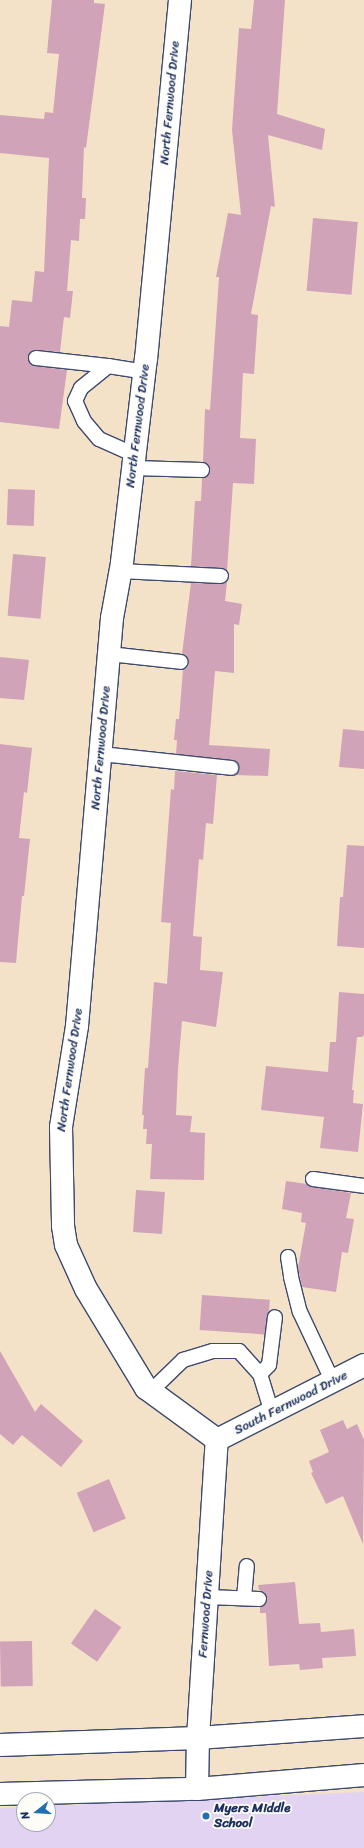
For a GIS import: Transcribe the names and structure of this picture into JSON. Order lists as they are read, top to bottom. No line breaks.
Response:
{"streets":{"street":["North Fernwood Drive","South Fernwood Drive","Fernwood Drive"]},"crossings":[["North Fernwood Drive","South Fernwood Drive"],["North Fernwood Drive","Fernwood Drive"],["South Fernwood Drive","Fernwood Drive"]],"places":["Myers Middle School"],"north":"left"}
